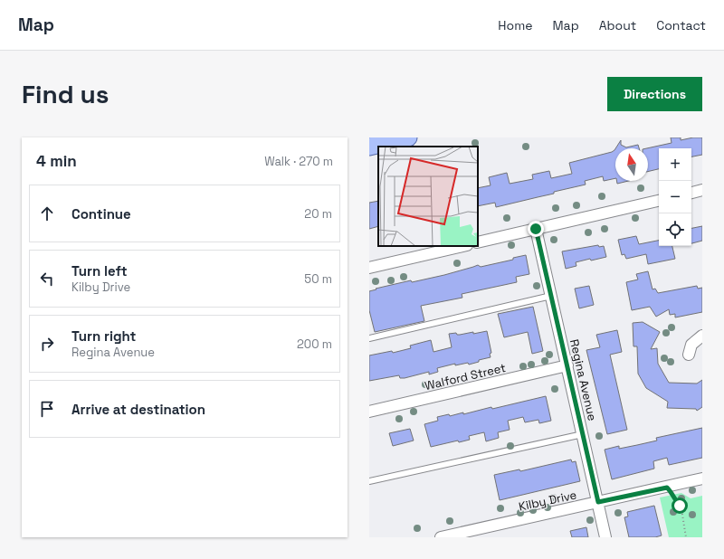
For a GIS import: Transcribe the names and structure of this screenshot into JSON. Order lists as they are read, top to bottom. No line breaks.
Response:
{"streets":{"street":["Walford Street","Regina Avenue","Kilby Drive"]},"crossings":[["Walford Street","Regina Avenue"],["Regina Avenue","Kilby Drive"]],"north":"top","page":{"header":"Map","nav":["Home","Map","About","Contact"],"buttons":"Directions","title":"Find us","heading":["4 min","Walk · 270 m"],"map_buttons":["+","−"],"list":[["Continue","20 m"],["Turn left","Kilby Drive","50 m"],["Turn right","Regina Avenue","200 m"],"Arrive at destination"]}}
